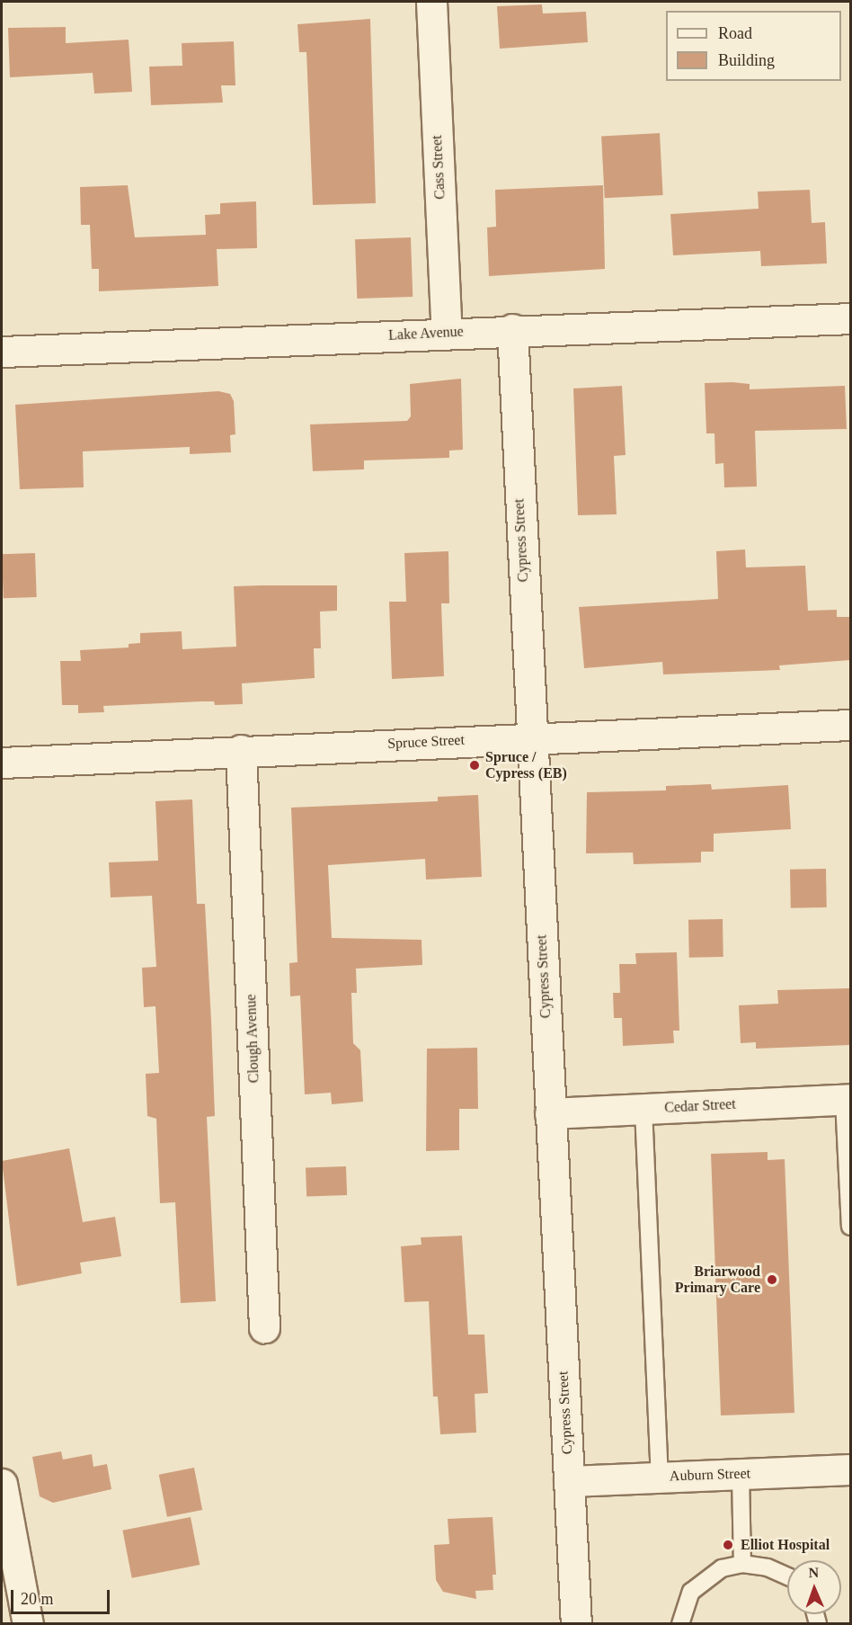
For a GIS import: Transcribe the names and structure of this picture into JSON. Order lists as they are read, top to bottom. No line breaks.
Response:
{"streets":{"street":["Cass Street","Lake Avenue","Cypress Street","Spruce Street","Clough Avenue","Cedar Street","Auburn Street"]},"crossings":[["Cass Street","Lake Avenue"],["Lake Avenue","Cypress Street"],["Cypress Street","Spruce Street"],["Cypress Street","Cedar Street"],["Cypress Street","Auburn Street"],["Spruce Street","Clough Avenue"]],"places":["Spruce / Cypress (EB)","Briarwood Primary Care","Elliot Hospital"],"legend":["Road","Building"],"scale_bar":"20 m","north":"top"}
